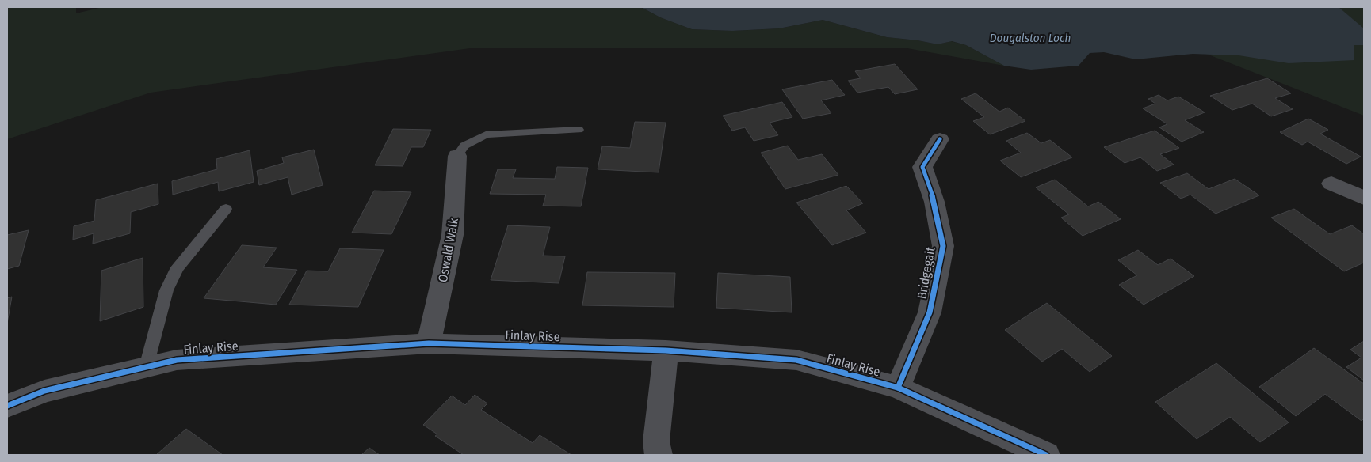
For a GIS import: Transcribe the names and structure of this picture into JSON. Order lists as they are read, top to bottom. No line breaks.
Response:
{"streets":{"street":["Oswald Walk","Bridgegait","Finlay Rise"]},"crossings":[["Oswald Walk","Finlay Rise"],["Bridgegait","Finlay Rise"]],"water":["Dougalston Loch"]}
